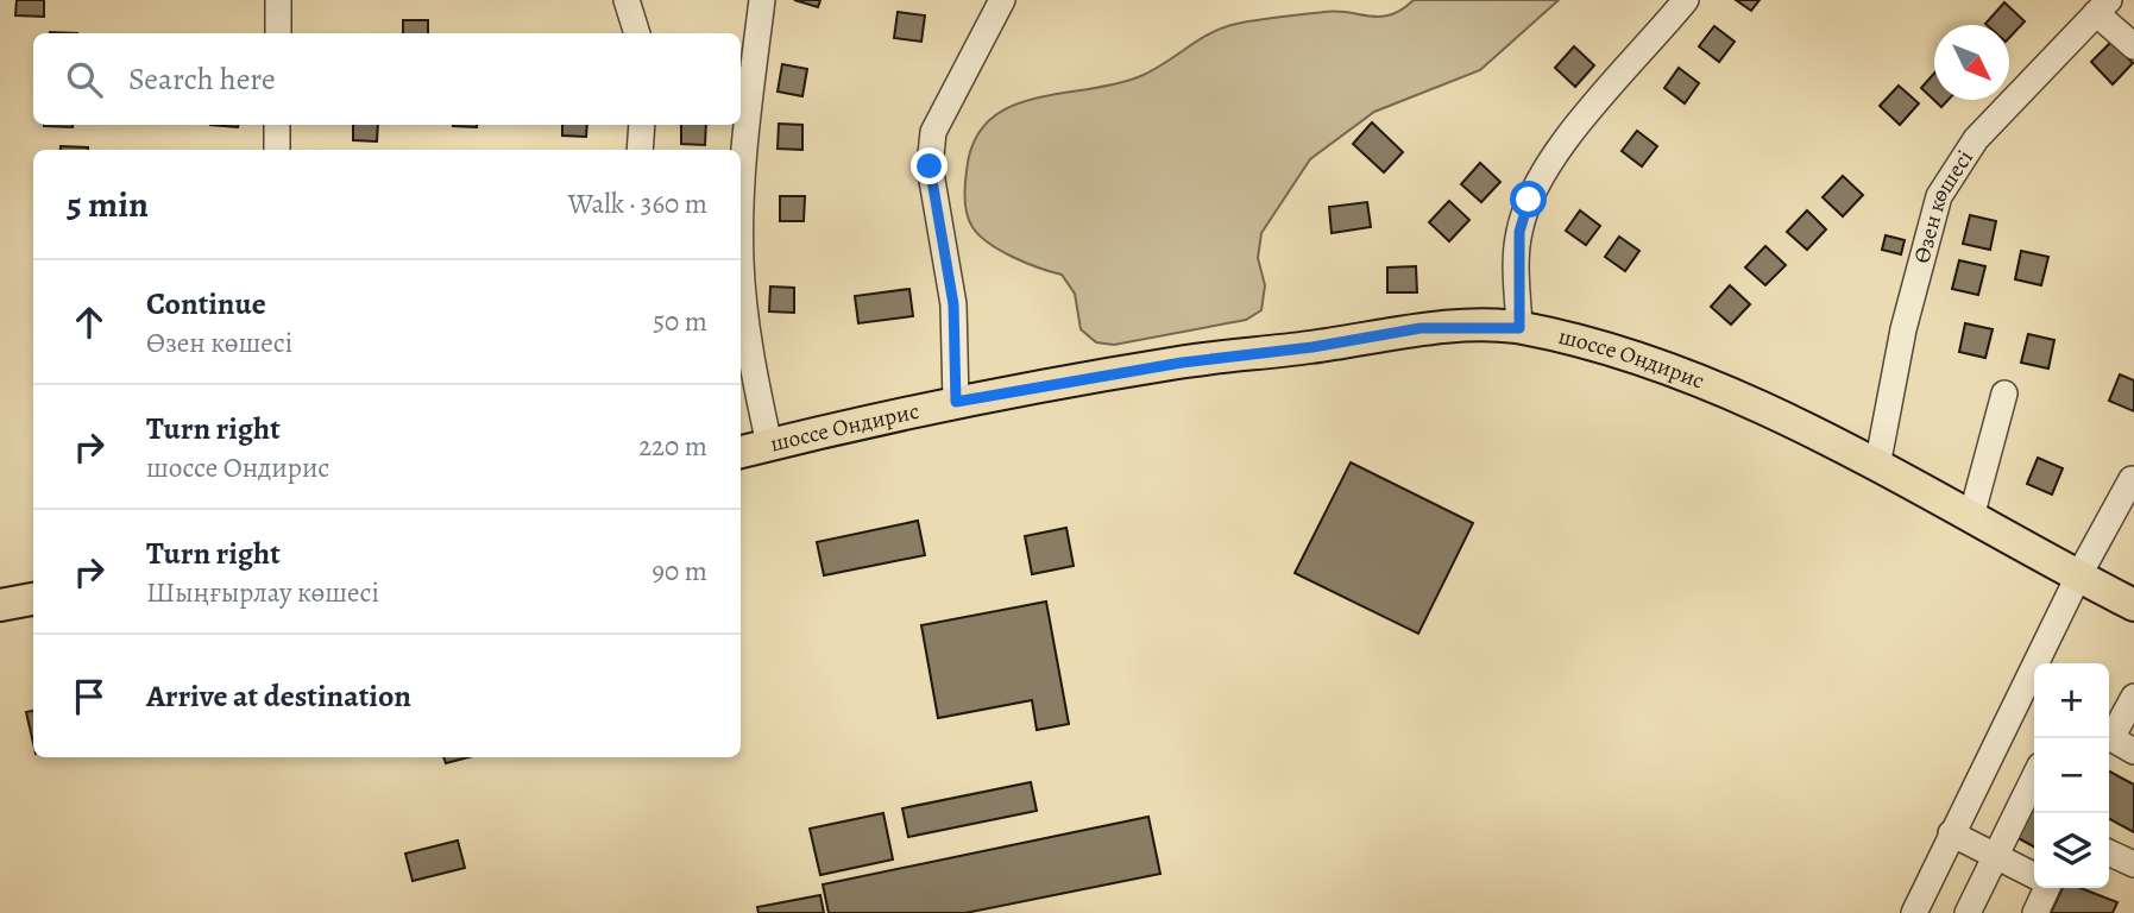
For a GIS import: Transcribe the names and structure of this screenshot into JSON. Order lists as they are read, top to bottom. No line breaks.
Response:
{"streets":{"main road":["шоссе Ондирис"],"street":["Өзен көшесі"]},"crossings":[["Өзен көшесі","шоссе Ондирис"]],"north":"bottom right","page":{"search":"Search here","heading":["5 min","Walk · 360 m"],"list":[["Continue","Өзен көшесі","50 m"],["Turn right","шоссе Ондирис","220 m"],["Turn right","Шыңғырлау көшесі","90 m"],"Arrive at destination"],"map_buttons":["+","−"]}}
